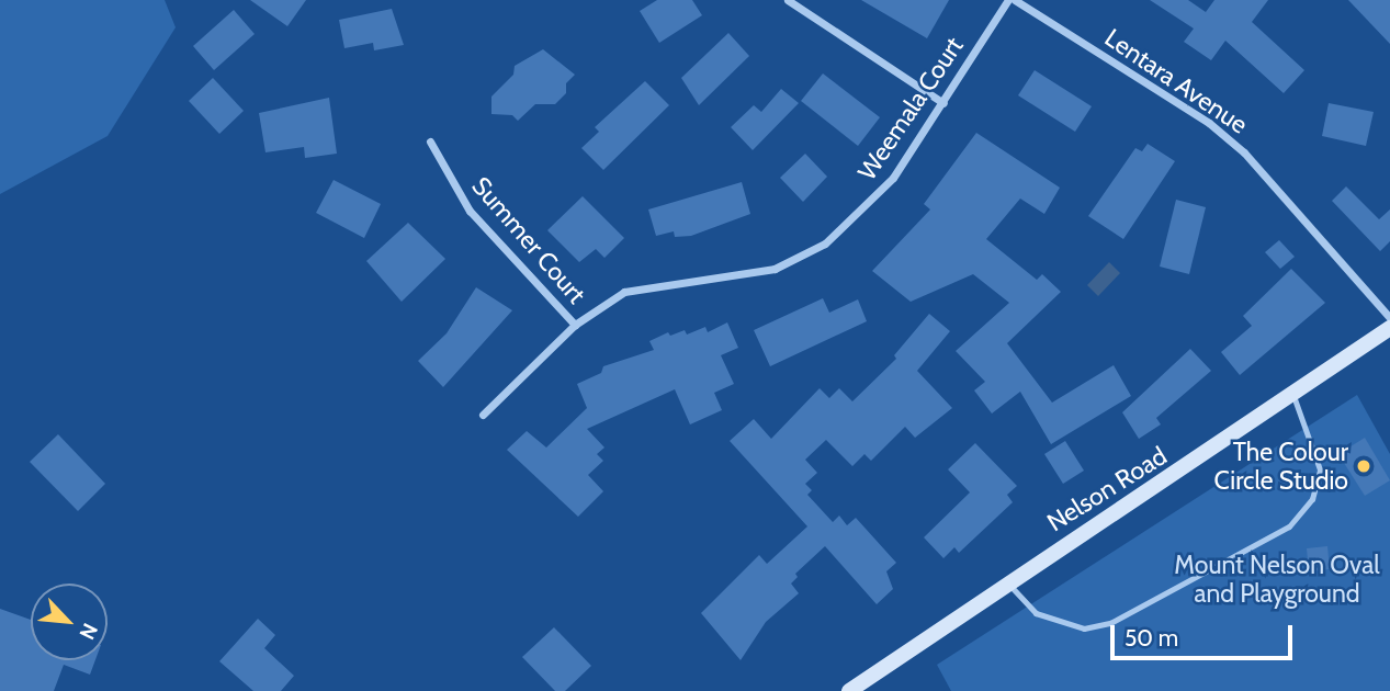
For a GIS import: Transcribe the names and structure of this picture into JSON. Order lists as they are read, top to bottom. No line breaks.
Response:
{"streets":{"main road":["Nelson Road"],"street":["Lentara Avenue","Weemala Court","Summer Court"]},"crossings":[["Weemala Court","Summer Court"]],"parks":["Mount Nelson Oval and Playground"],"places":["The Colour Circle Studio"],"scale_bar":"50 m","north":"bottom right"}
